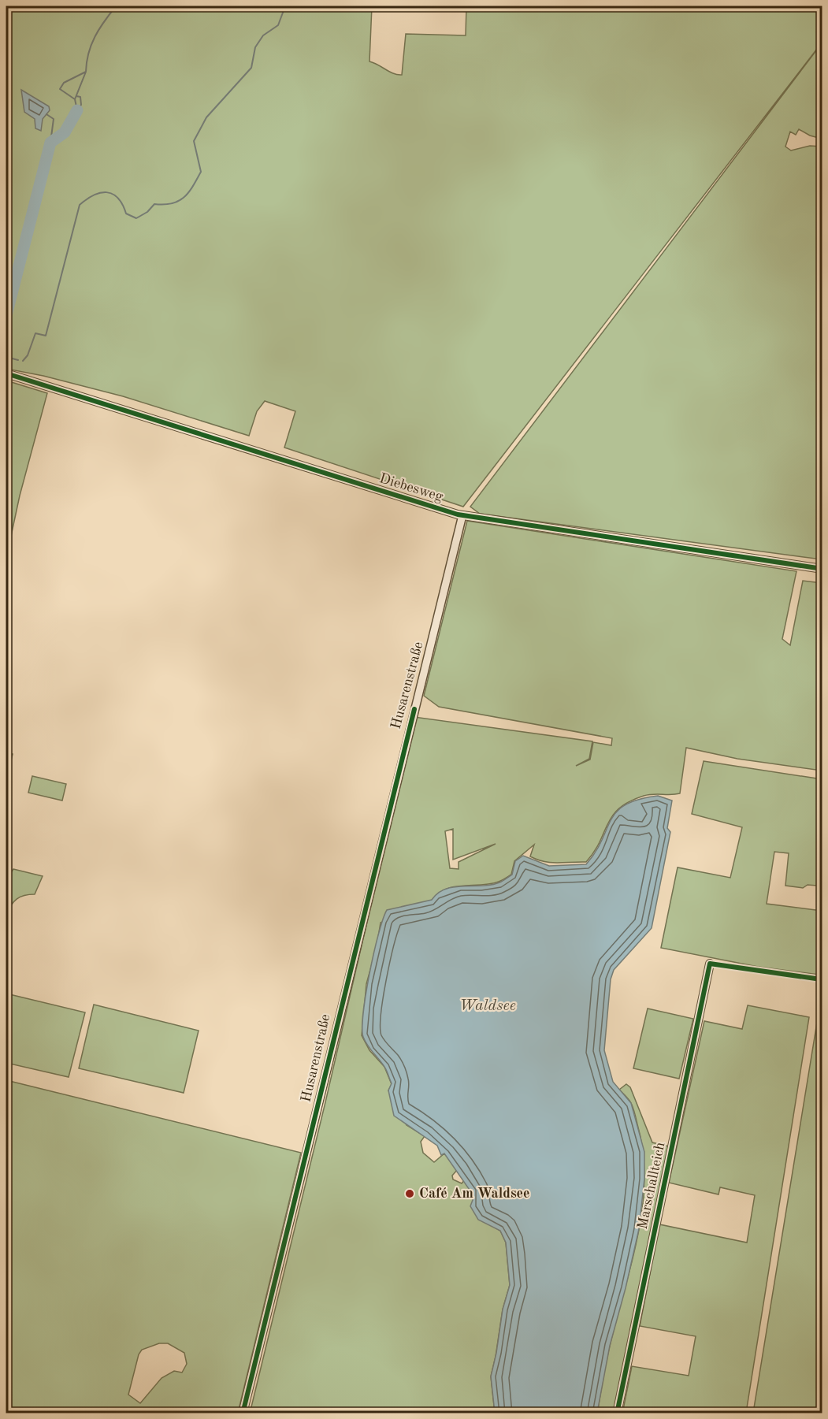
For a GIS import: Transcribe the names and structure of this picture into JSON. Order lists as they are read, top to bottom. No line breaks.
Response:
{"streets":{"street":["Diebesweg","Husarenstraße","Marschallteich"]},"crossings":[["Diebesweg","Husarenstraße"]],"water":["Waldsee"],"places":["Café Am Waldsee"]}
